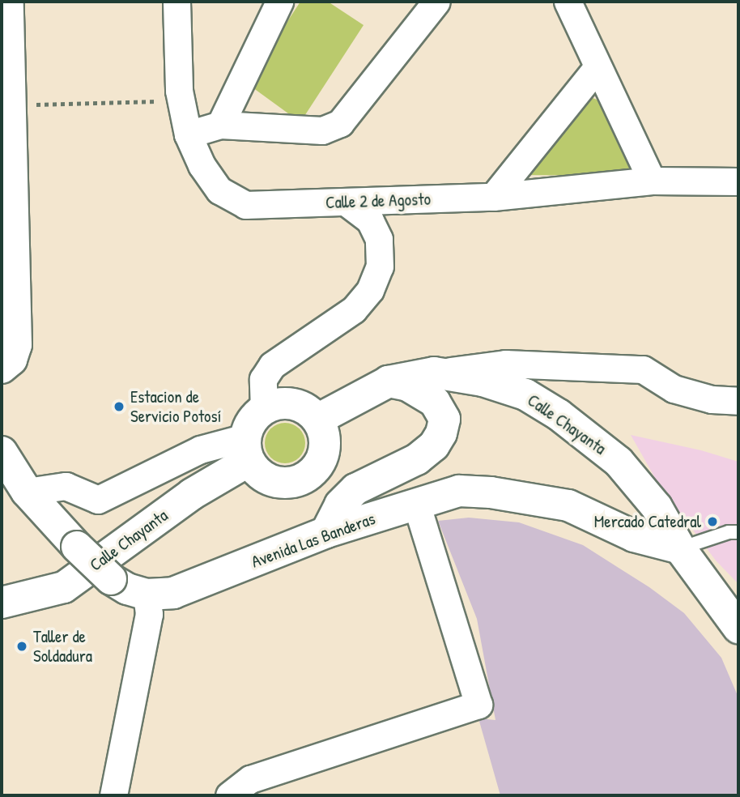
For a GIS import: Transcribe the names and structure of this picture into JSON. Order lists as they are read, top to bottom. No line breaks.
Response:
{"streets":{"main road":["Calle Chayanta","Avenida Las Banderas"],"street":["Calle 2 de Agosto"]},"crossings":[["Calle Chayanta","Avenida Las Banderas"]],"places":["Estacion de Servicio Potosí","Mercado Catedral","Taller de Soldadura"]}
